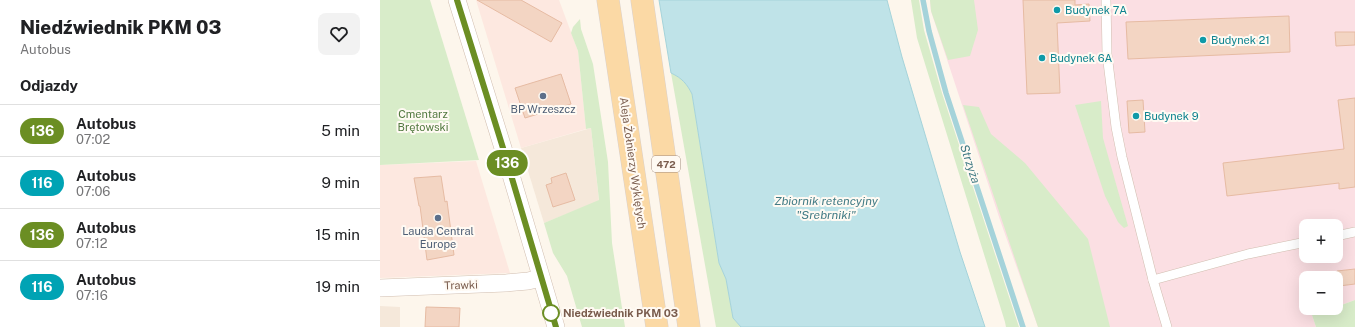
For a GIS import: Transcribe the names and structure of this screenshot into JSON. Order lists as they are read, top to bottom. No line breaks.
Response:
{"streets":{"main road":["Aleja Żołnierzy Wyklętych","472"],"street":["Trawki"]},"water":["Strzyża","Zbiornik retencyjny \"Srebrniki\""],"parks":["Cmentarz Brętowski"],"places":["Budynek 7A","Budynek 21","Budynek 6A","BP Wrzeszcz","Budynek 9","Lauda Central Europe","Niedźwiednik PKM 03"],"lines":["bus line 136"],"page":{"heading":[["Niedźwiednik PKM 03","Autobus"],"Odjazdy"],"on_map":"136","list":[{"mark":"136","name":"Autobus","note":"07:02","value":"5 min"},{"mark":"116","name":"Autobus","note":"07:06","value":"9 min"},{"mark":"136","name":"Autobus","note":"07:12","value":"15 min"},{"mark":"116","name":"Autobus","note":"07:16","value":"19 min"}],"map_buttons":["+","−"]}}
